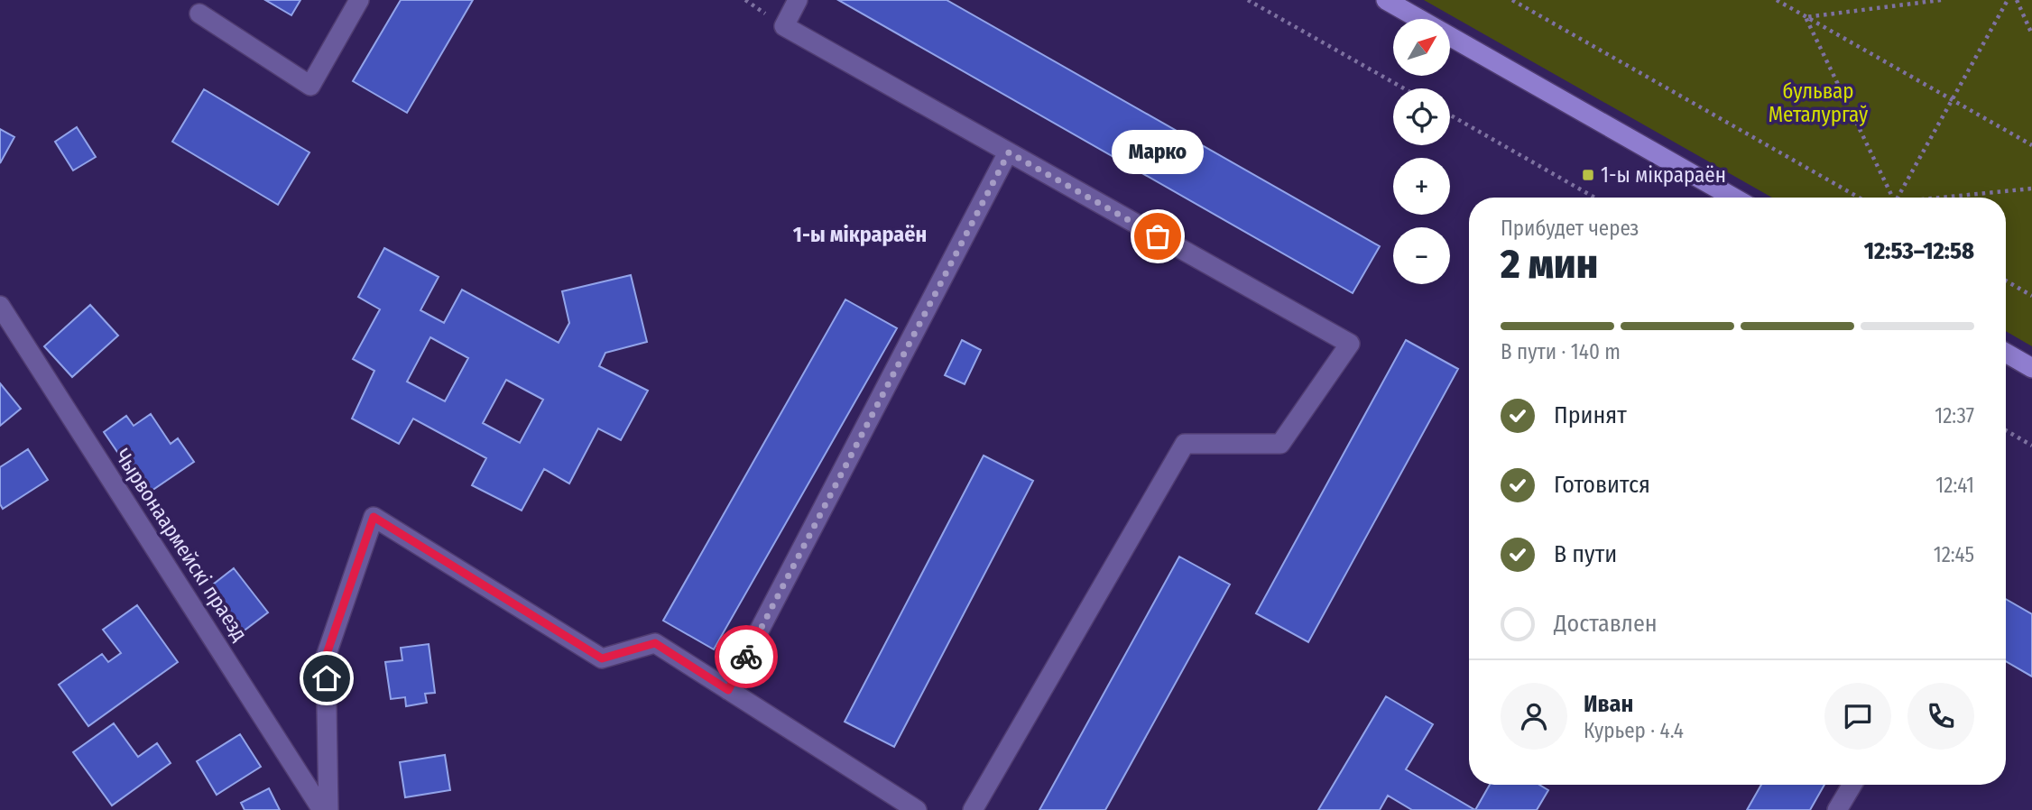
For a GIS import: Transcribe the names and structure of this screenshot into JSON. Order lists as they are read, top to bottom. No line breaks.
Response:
{"streets":{"street":["Чырвонаармейскі праезд"]},"districts":["1-ы мікрараён"],"parks":["бульвар Металургаў"],"places":{"transit":["1-ы мікрараён"],"other":["Марко"]},"north":"top right","page":{"map_buttons":["+","−"],"bubble":"Марко","heading":["2 мин","Прибудет через","12:53–12:58"],"panel":["Иван","Курьер · 4.4"],"bar":"В пути · 140 m","list":[["Принят","12:37"],["Готовится","12:41"],["В пути","12:45"],"Доставлен"]}}
